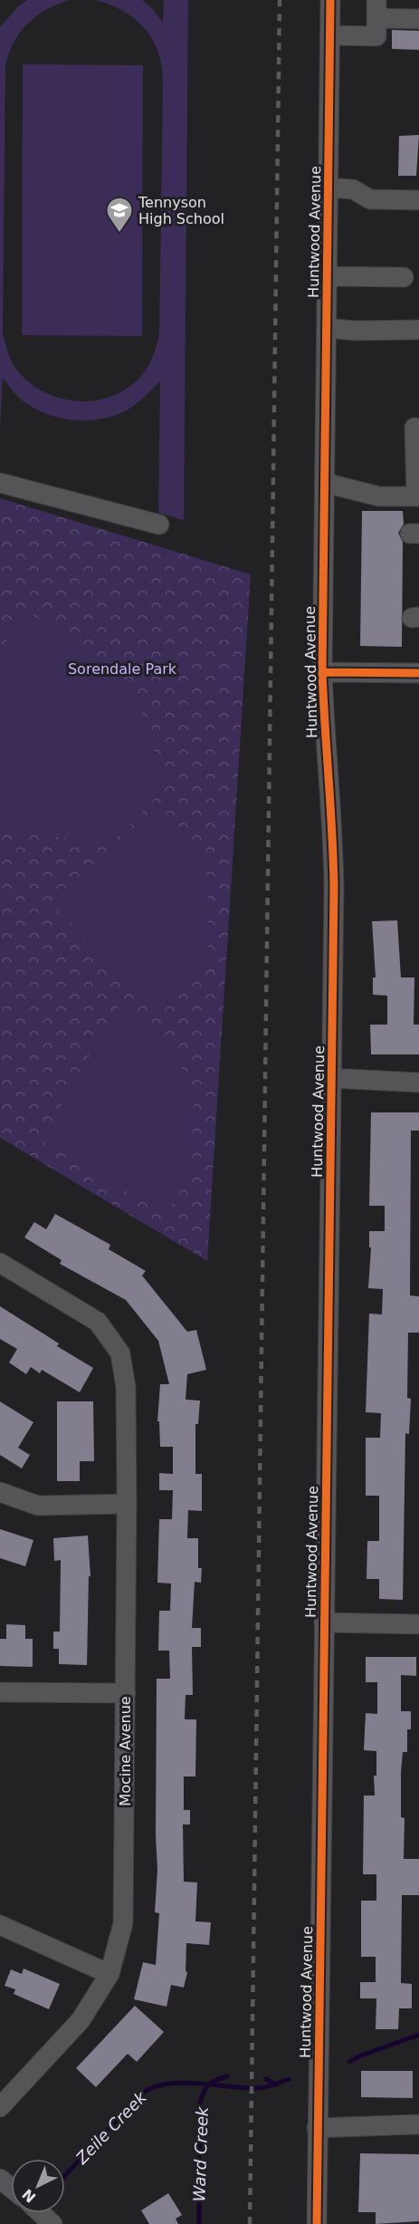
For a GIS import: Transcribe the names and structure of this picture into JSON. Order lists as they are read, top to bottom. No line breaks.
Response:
{"streets":{"street":["Huntwood Avenue","Mocine Avenue"]},"water":["Zeile Creek","Ward Creek"],"parks":["Sorendale Park"],"places":{"school or university":["Tennyson High School"]},"north":"bottom left"}
